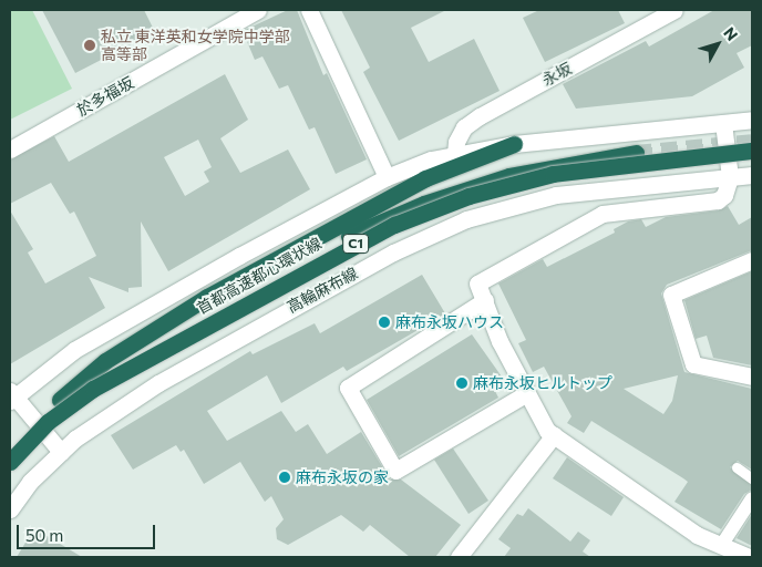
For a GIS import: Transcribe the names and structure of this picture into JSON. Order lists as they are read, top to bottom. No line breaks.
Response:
{"streets":{"highway":["C1","首都高速都心環状線"],"street":["永坂","於多福坂","高輪麻布線"]},"places":["私立 東洋英和女学院中学部 高等部","麻布永坂ハウス","麻布永坂ヒルトップ","麻布永坂の家"],"scale_bar":"50 m","north":"top right"}
